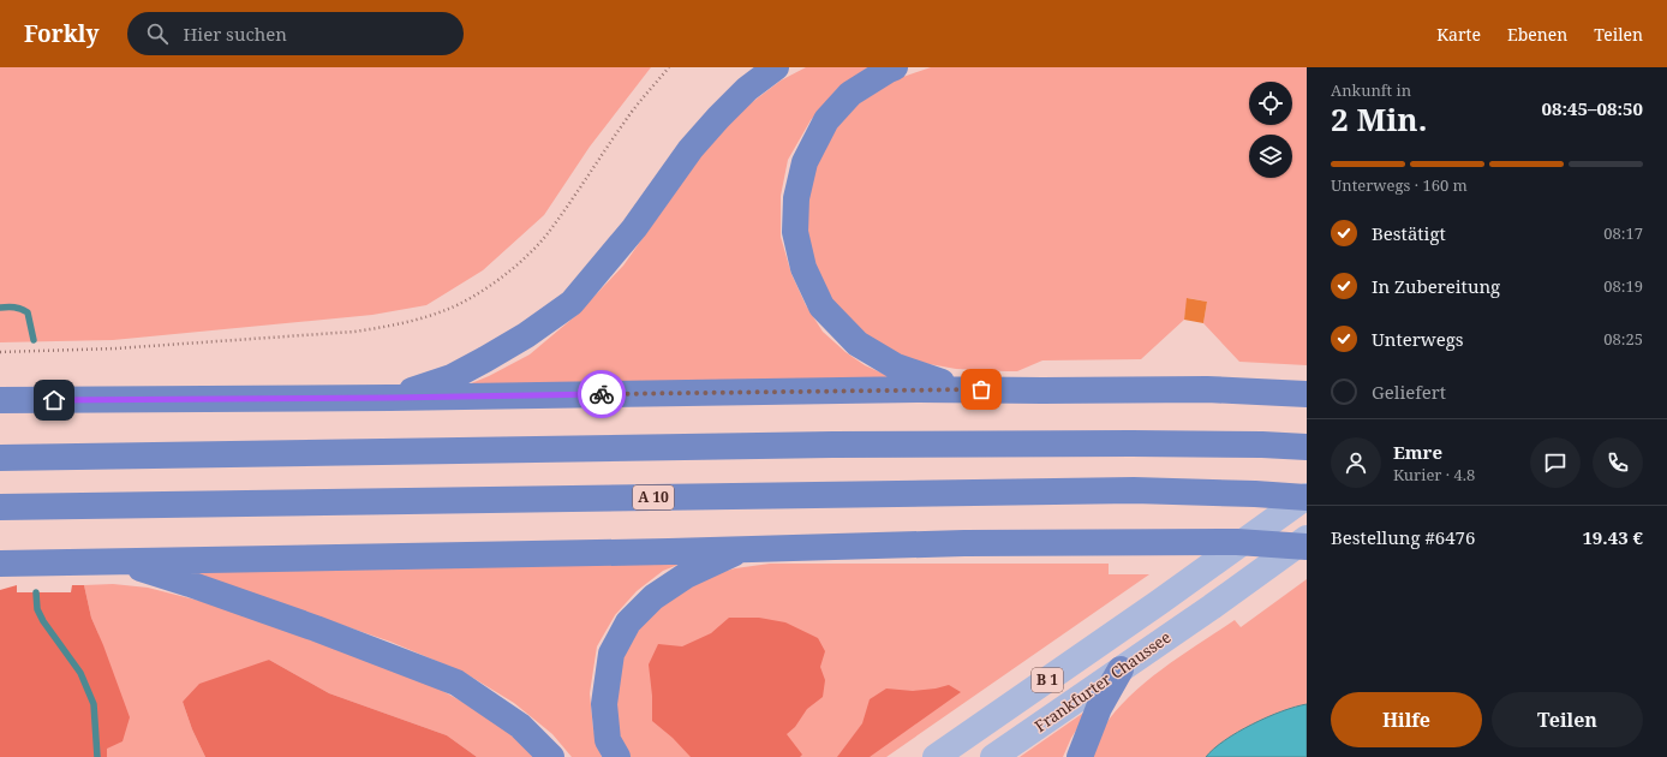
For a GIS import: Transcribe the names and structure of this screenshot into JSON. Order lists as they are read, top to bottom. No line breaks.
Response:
{"streets":{"highway":["A 10"],"main road":["B 1","Frankfurter Chaussee"]},"crossings":[["A 10","Frankfurter Chaussee"]],"page":{"header":"Forkly","search":"Hier suchen","nav":["Karte","Ebenen","Teilen"],"heading":["2 Min.","Ankunft in","08:45–08:50"],"panel":["Emre","Kurier · 4.8","Bestellung #6476","19.43 €"],"bar":"Unterwegs · 160 m","list":[["Bestätigt","08:17"],["In Zubereitung","08:19"],["Unterwegs","08:25"],"Geliefert"],"buttons":["Hilfe","Teilen"]}}
